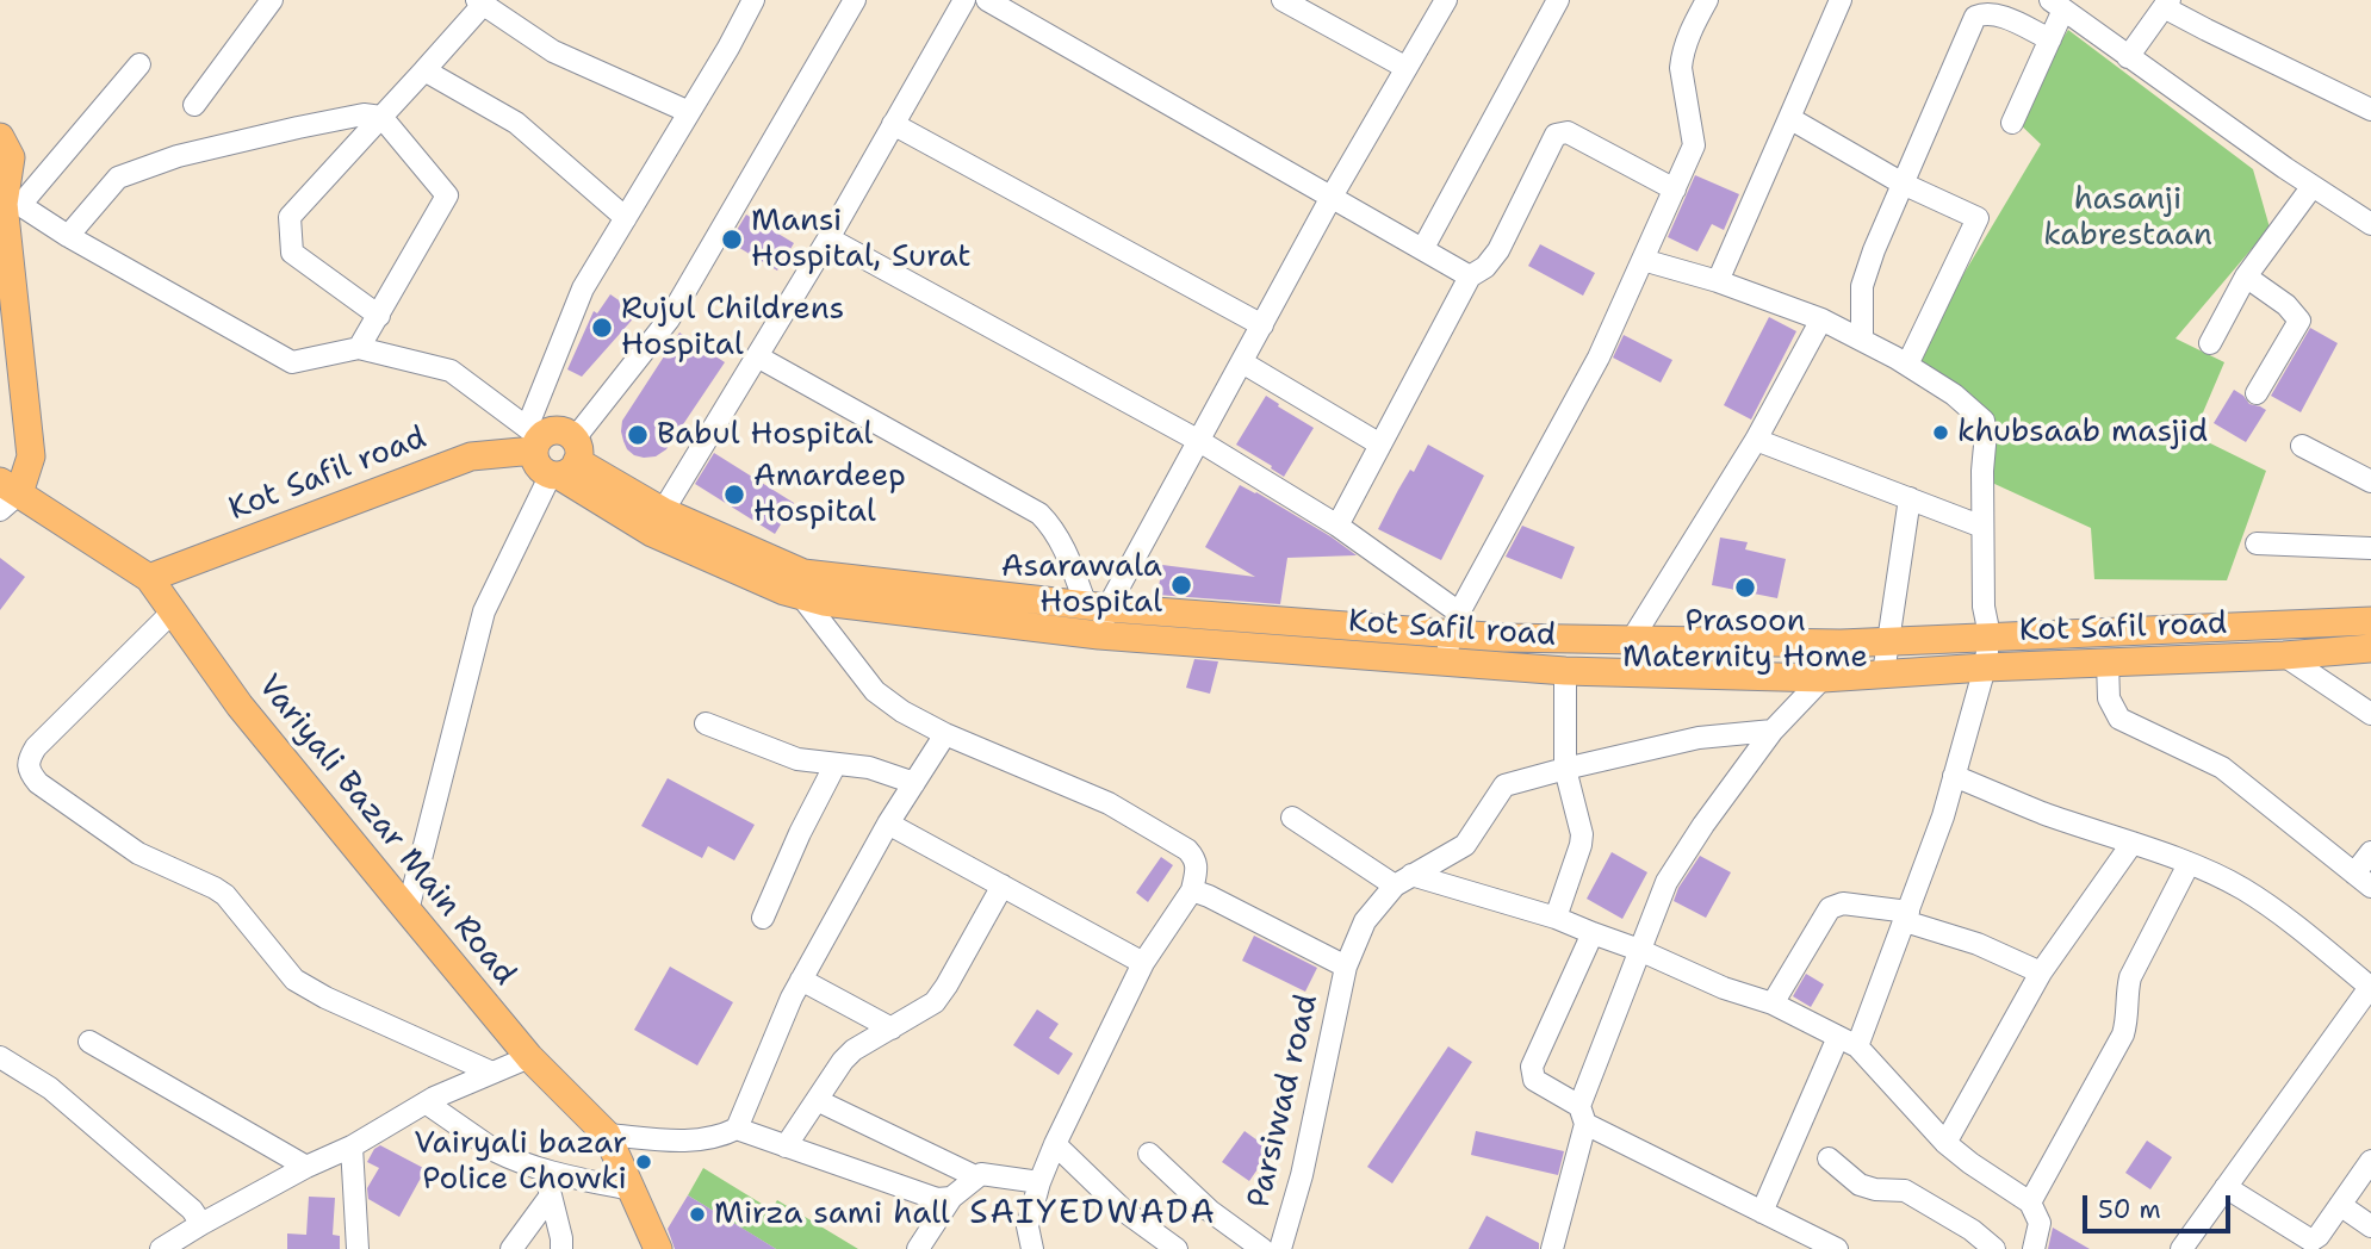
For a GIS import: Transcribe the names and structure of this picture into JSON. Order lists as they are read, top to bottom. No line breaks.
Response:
{"streets":{"main road":["Kot Safil road","Variyali Bazar Main Road"],"street":["Parsiwad road"]},"crossings":[["Kot Safil road","Variyali Bazar Main Road"]],"districts":["SAIYEDWADA"],"parks":["hasanji kabrestaan"],"places":["Mansi Hospital, Surat","Rujul Childrens Hospital","khubsaab masjid","Babul Hospital","Amardeep Hospital","Asarawala Hospital","Prasoon Maternity Home","Vairyali bazar Police Chowki","Mirza sami hall"],"scale_bar":"50 m"}
